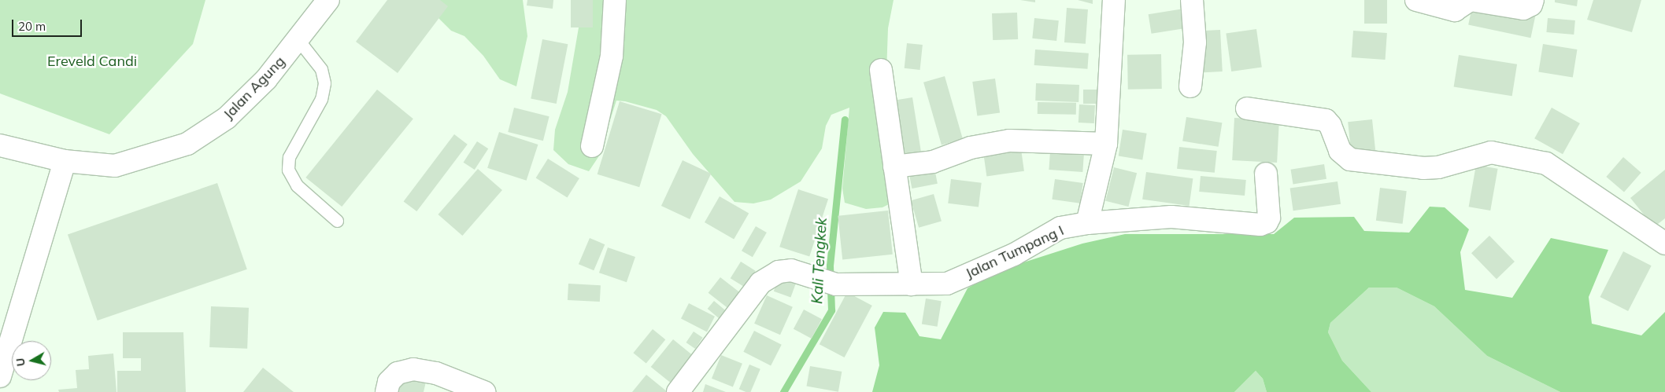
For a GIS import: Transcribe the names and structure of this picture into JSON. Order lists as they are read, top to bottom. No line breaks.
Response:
{"streets":{"street":["Jalan Agung","Jalan Tumpang I"]},"water":["Kali Tengkek"],"parks":["Ereveld Candi"],"scale_bar":"20 m","north":"left"}
